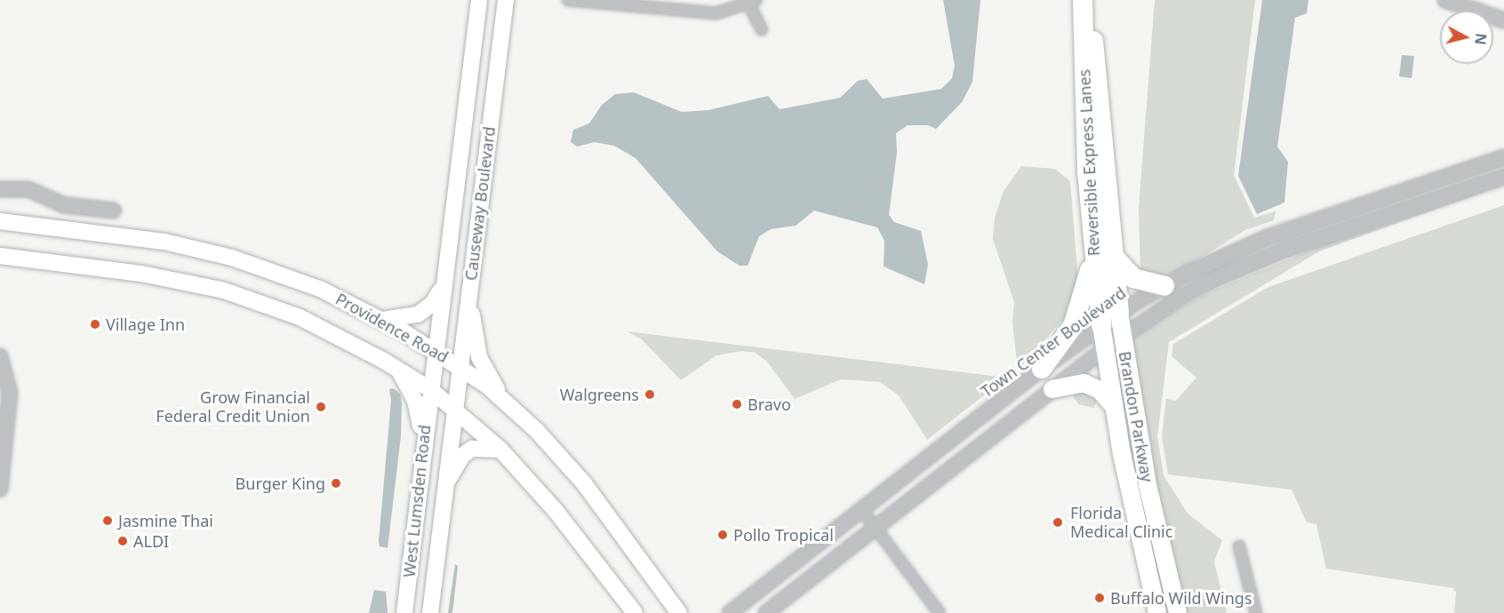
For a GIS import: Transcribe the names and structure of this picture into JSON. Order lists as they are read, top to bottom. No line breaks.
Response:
{"streets":{"highway":["Reversible Express Lanes"],"main road":["Causeway Boulevard","Providence Road","Brandon Parkway","West Lumsden Road"],"street":["Town Center Boulevard"]},"crossings":[["Reversible Express Lanes","Town Center Boulevard"],["Reversible Express Lanes","Brandon Parkway"],["Causeway Boulevard","Providence Road"],["Causeway Boulevard","West Lumsden Road"],["Providence Road","West Lumsden Road"],["Town Center Boulevard","Brandon Parkway"]],"places":["Village Inn","Walgreens","Bravo","Grow Financial Federal Credit Union","Burger King","Jasmine Thai","Florida Medical Clinic","Pollo Tropical","ALDI","Buffalo Wild Wings"],"north":"right"}
